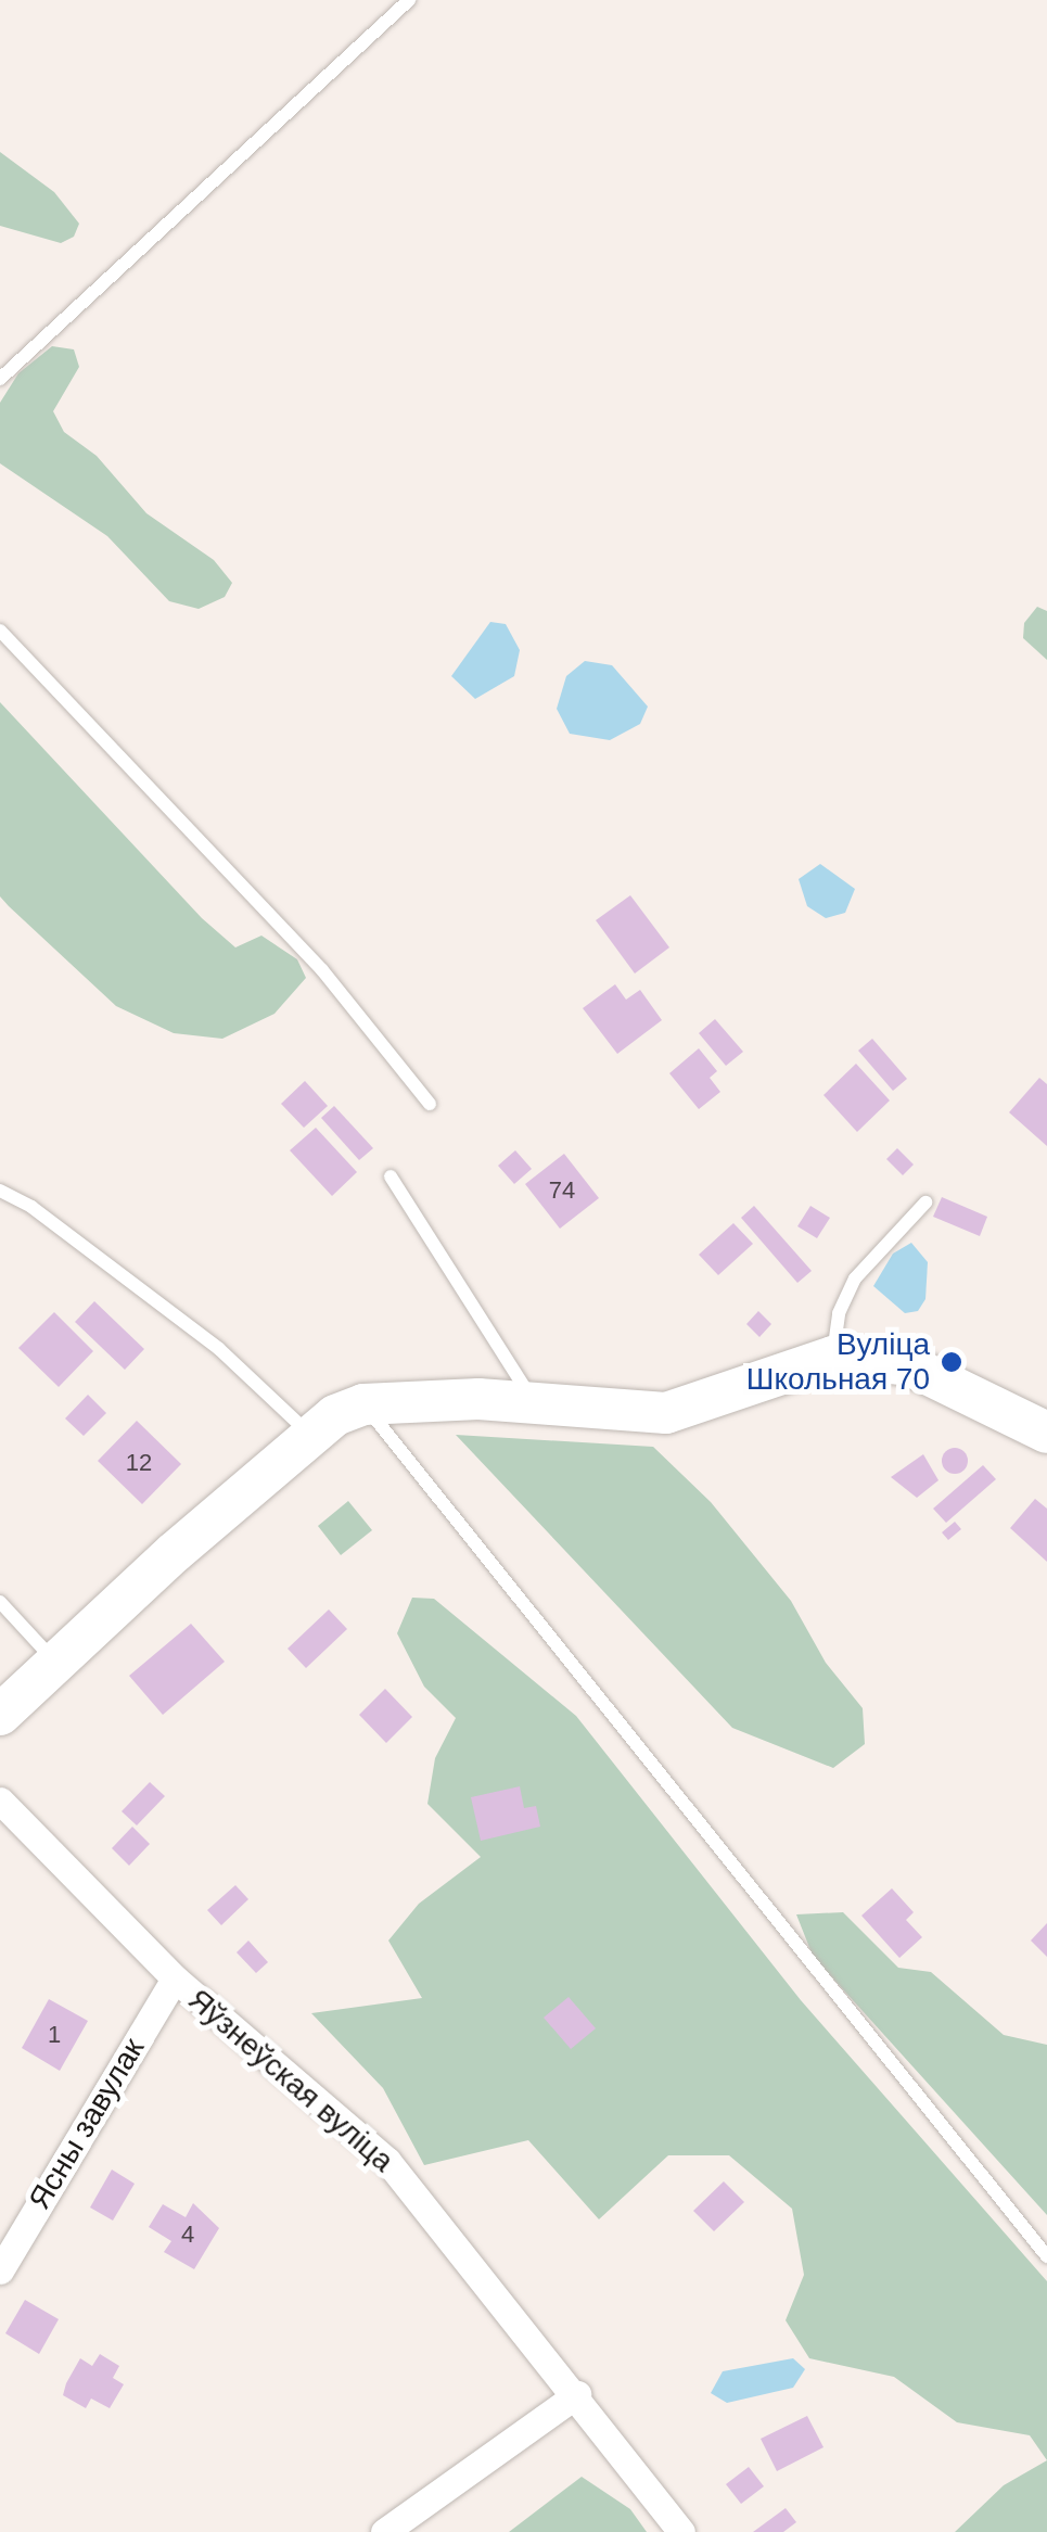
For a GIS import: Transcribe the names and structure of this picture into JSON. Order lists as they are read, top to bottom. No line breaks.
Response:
{"streets":{"street":["Яўзнеўская вуліца","Ясны завулак"]},"crossings":[["Яўзнеўская вуліца","Ясны завулак"]],"places":["Вуліца Школьная 70"],"house_numbers":["74","12","1","4"]}
